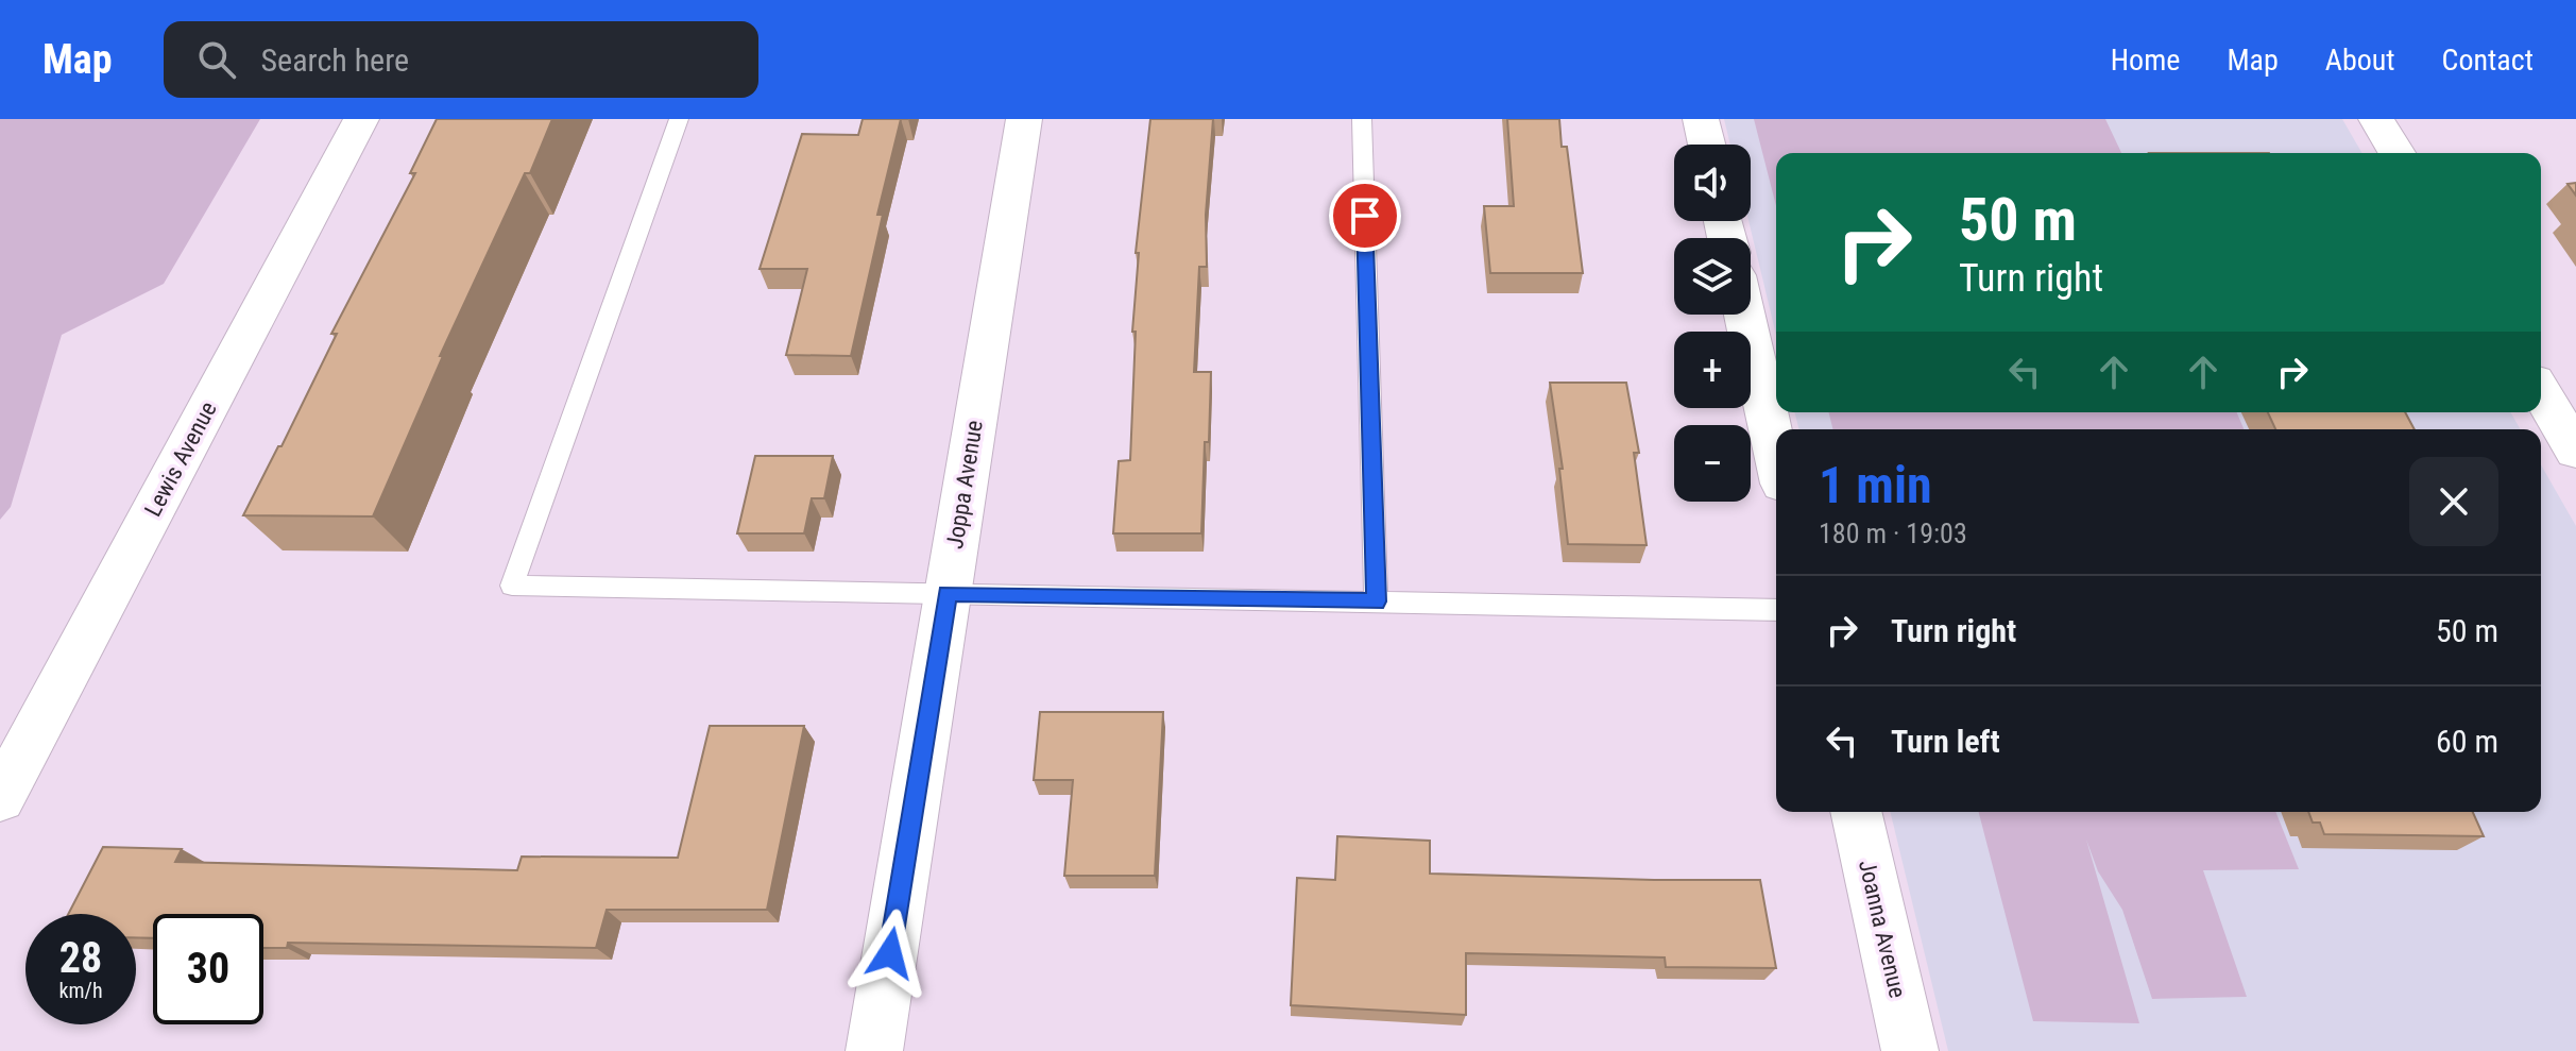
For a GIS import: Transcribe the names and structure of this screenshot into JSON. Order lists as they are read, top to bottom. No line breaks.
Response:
{"streets":{"street":["Lewis Avenue","Joppa Avenue","Joanna Avenue"]},"page":{"header":"Map","search":"Search here","nav":["Home","Map","About","Contact"],"map_buttons":["+","−"],"turn":["50 m","Turn right"],"heading":["1 min","180 m · 19:03"],"list":[{"name":"Turn right","value":"50 m"},{"name":"Turn left","value":"60 m"}],"speed":"28 km/h","limit":"30"}}
